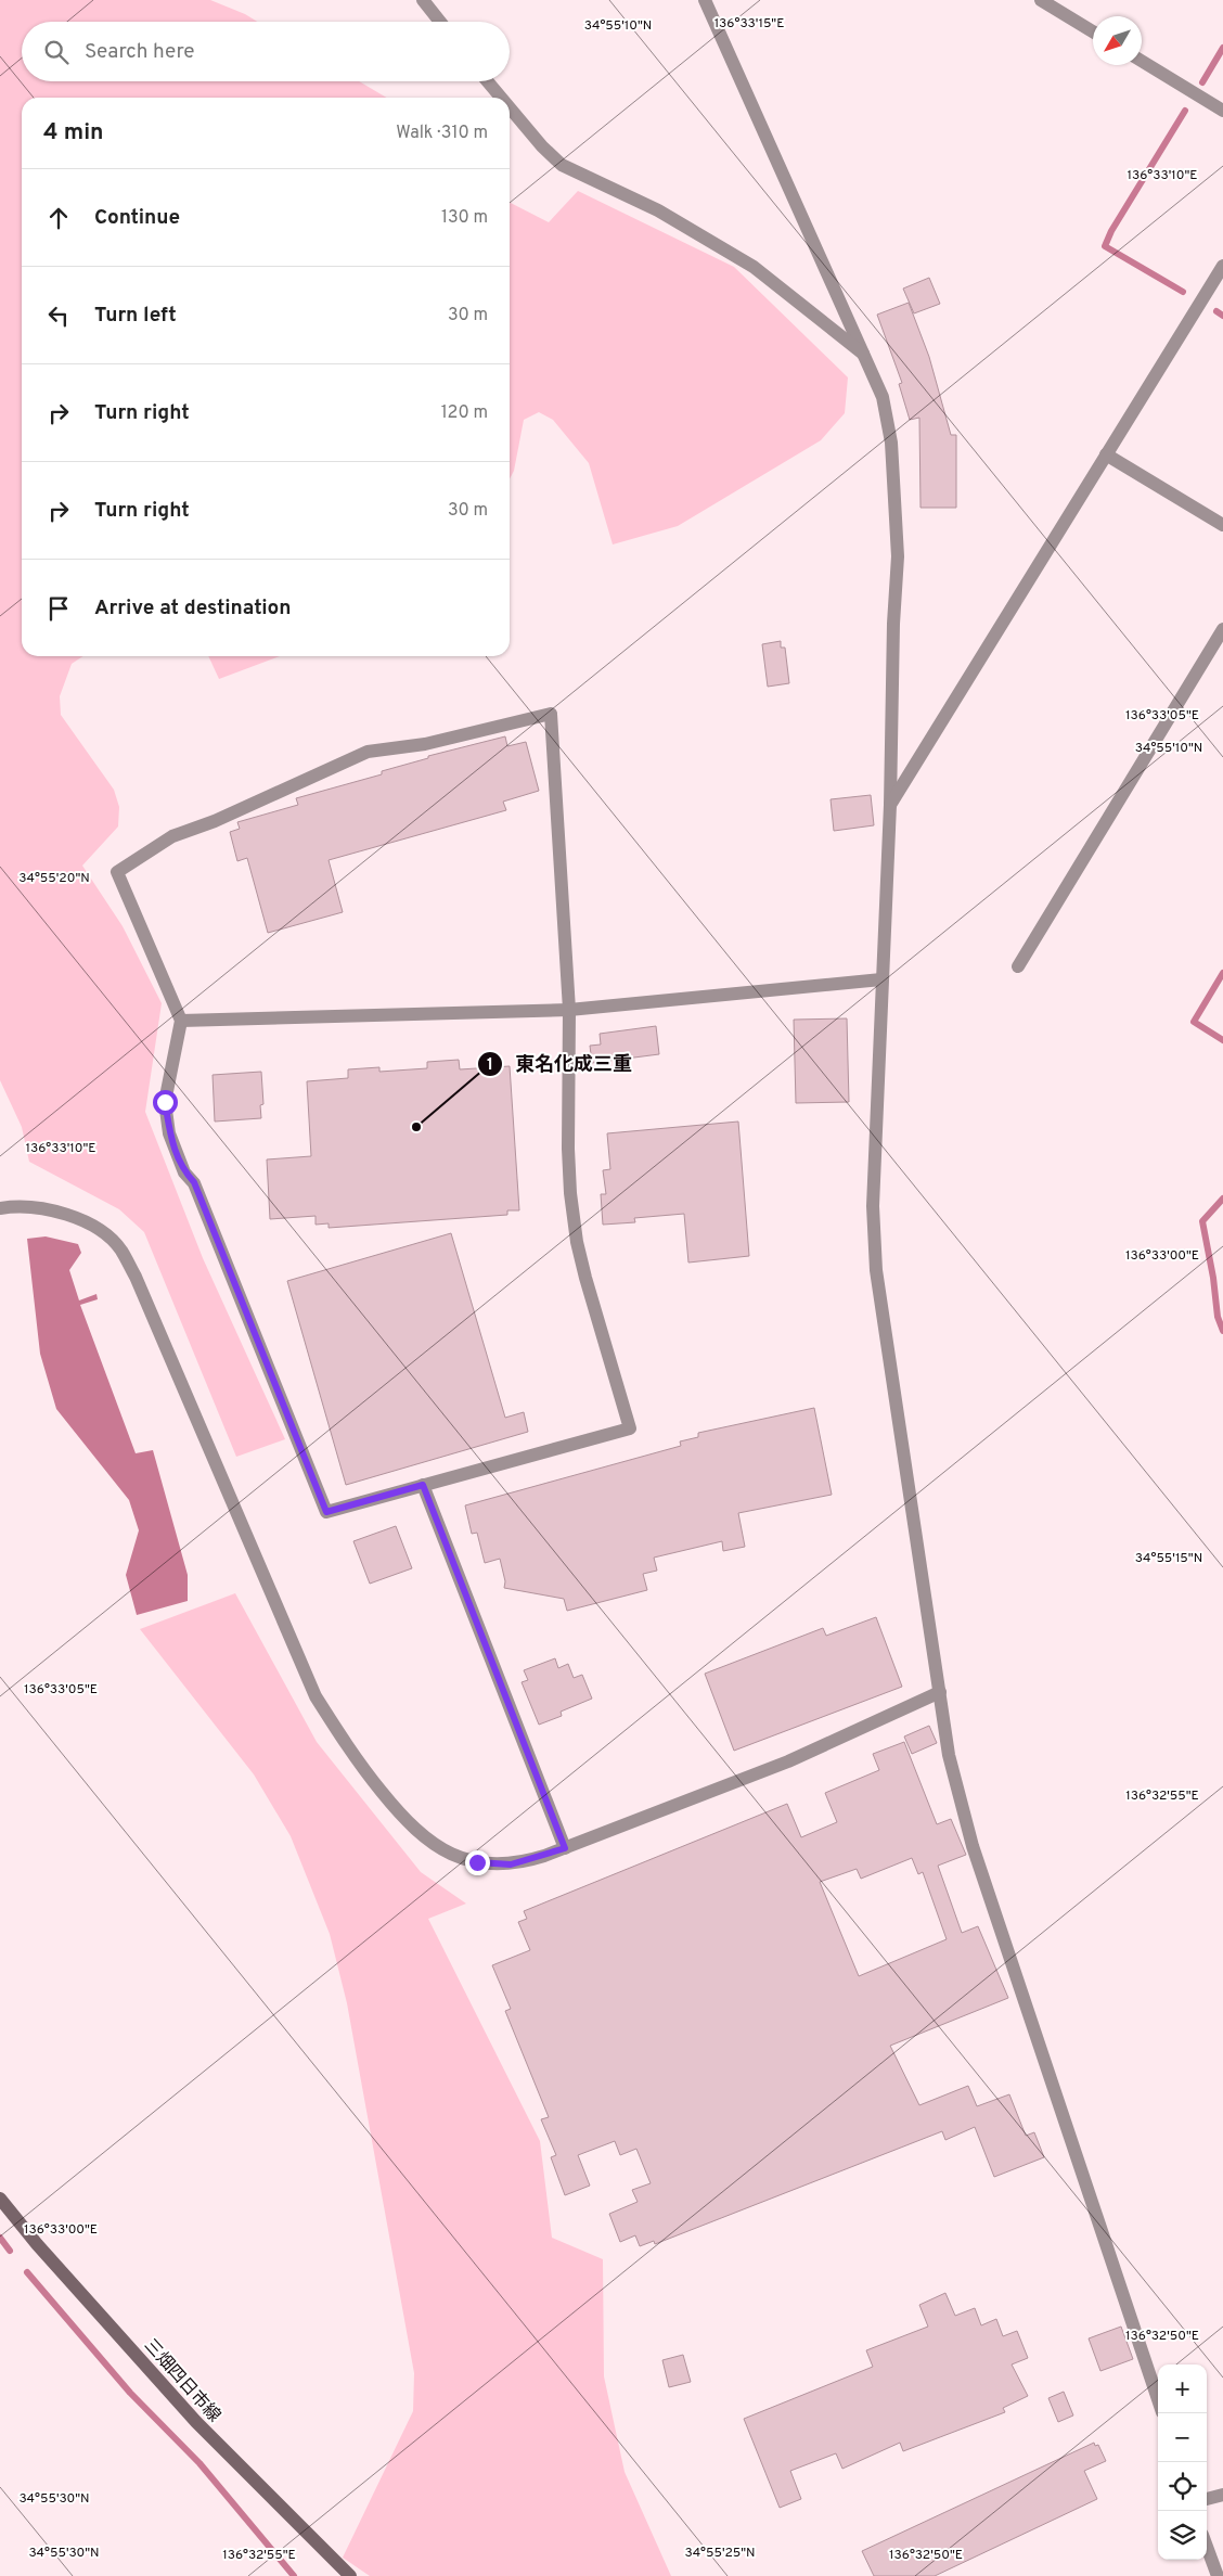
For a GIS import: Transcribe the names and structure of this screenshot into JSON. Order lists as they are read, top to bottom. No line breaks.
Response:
{"streets":{"main road":["三畑四日市線"]},"places":["東名化成三重"],"north":"bottom left","page":{"search":"Search here","heading":["4 min","Walk · 310 m"],"list":[["Continue","130 m"],["Turn left","30 m"],["Turn right","120 m"],["Turn right","30 m"],"Arrive at destination"],"map_buttons":["+","−"]},"coordinates":["136°33'15\"E","34°55'10\"N","136°33'10\"E","136°33'05\"E","34°55'20\"N","136°33'00\"E","34°55'15\"N","136°32'55\"E","136°32'50\"E","34°55'30\"N","34°55'25\"N"]}
